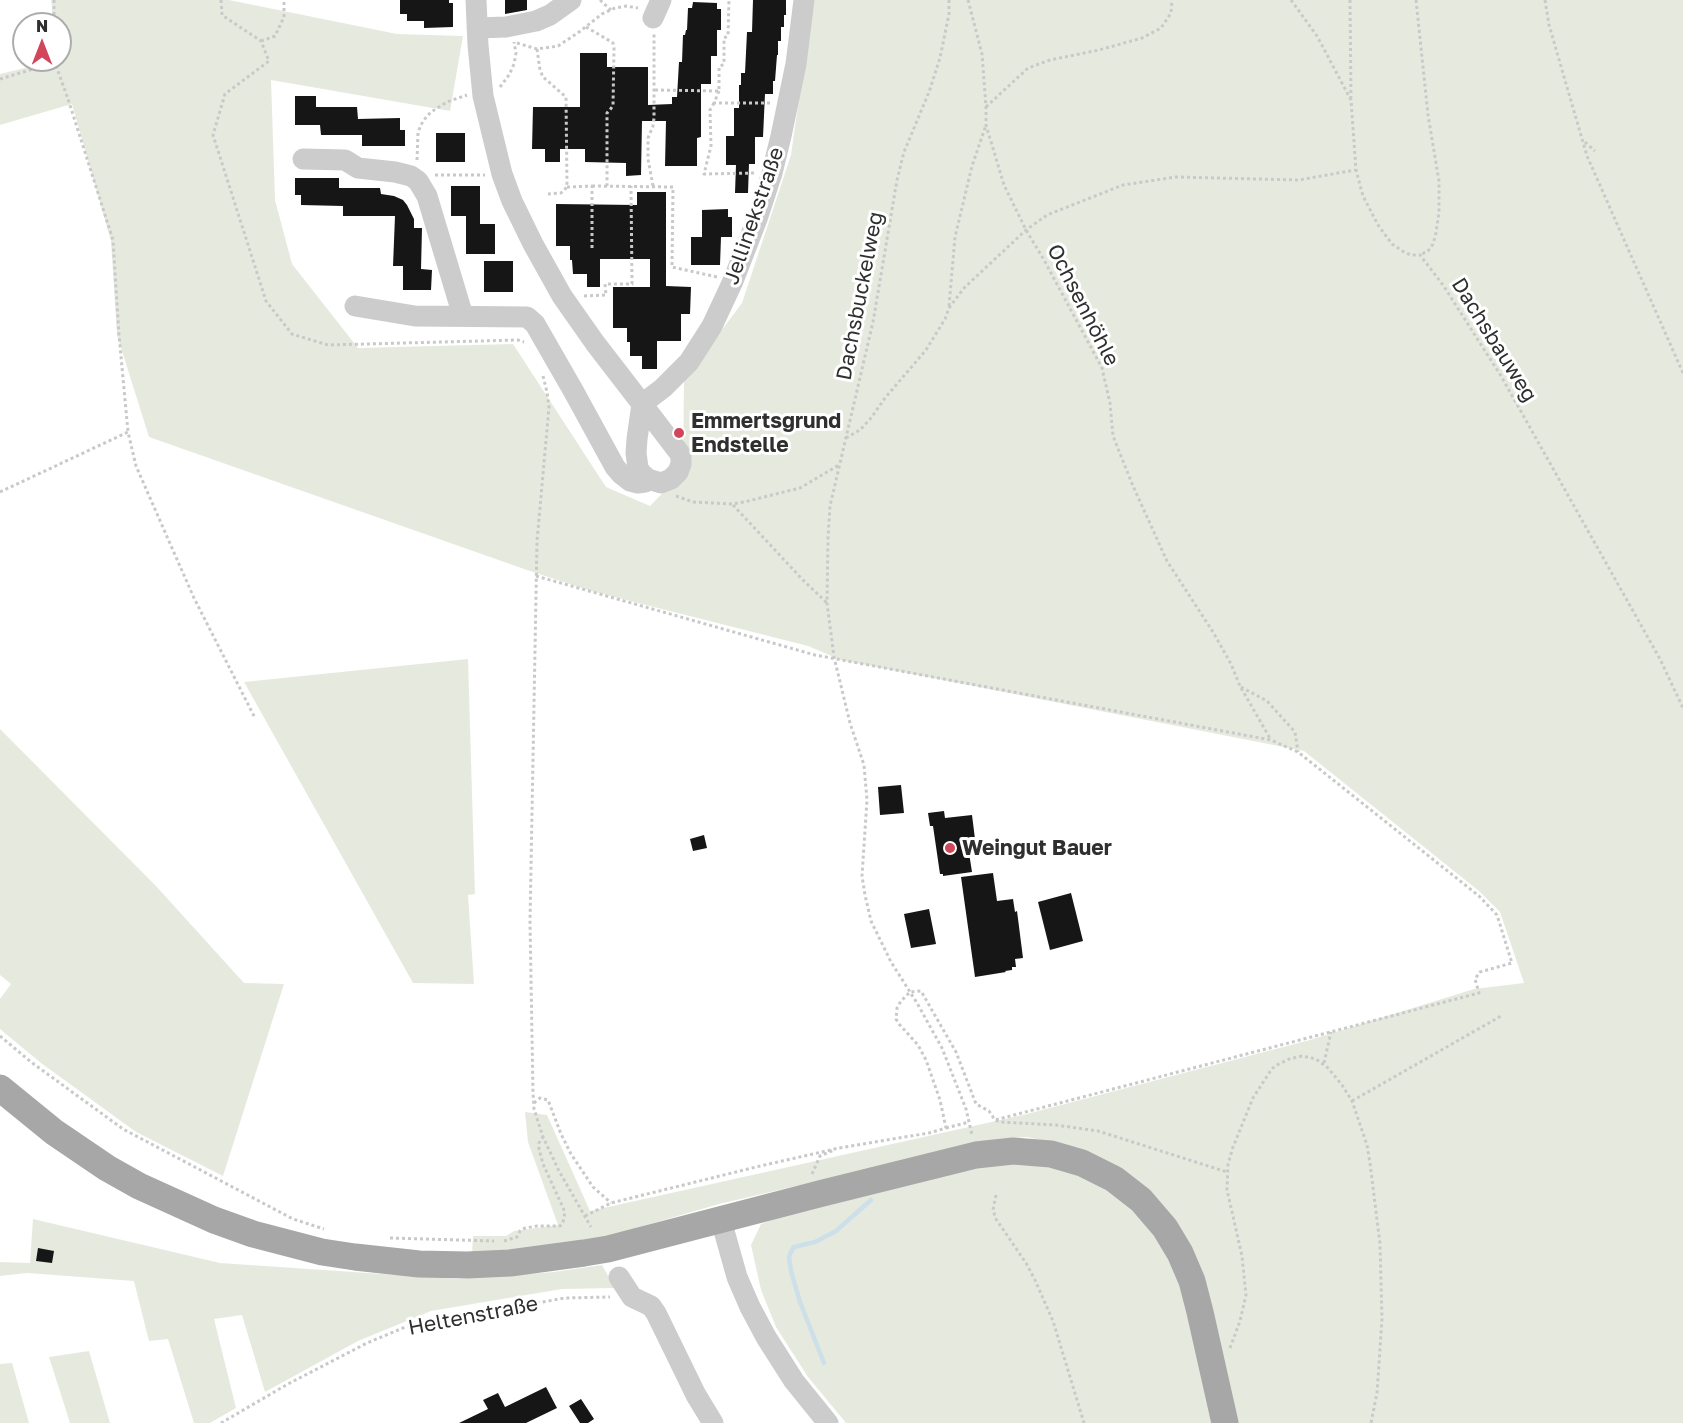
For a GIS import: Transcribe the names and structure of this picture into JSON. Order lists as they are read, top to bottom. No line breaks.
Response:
{"streets":{"street":["Jellinekstraße"],"path":["Dachsbuckelweg","Ochsenhöhle","Dachsbauweg","Heltenstraße"]},"places":["Emmertsgrund Endstelle","Weingut Bauer"],"north":"top"}
